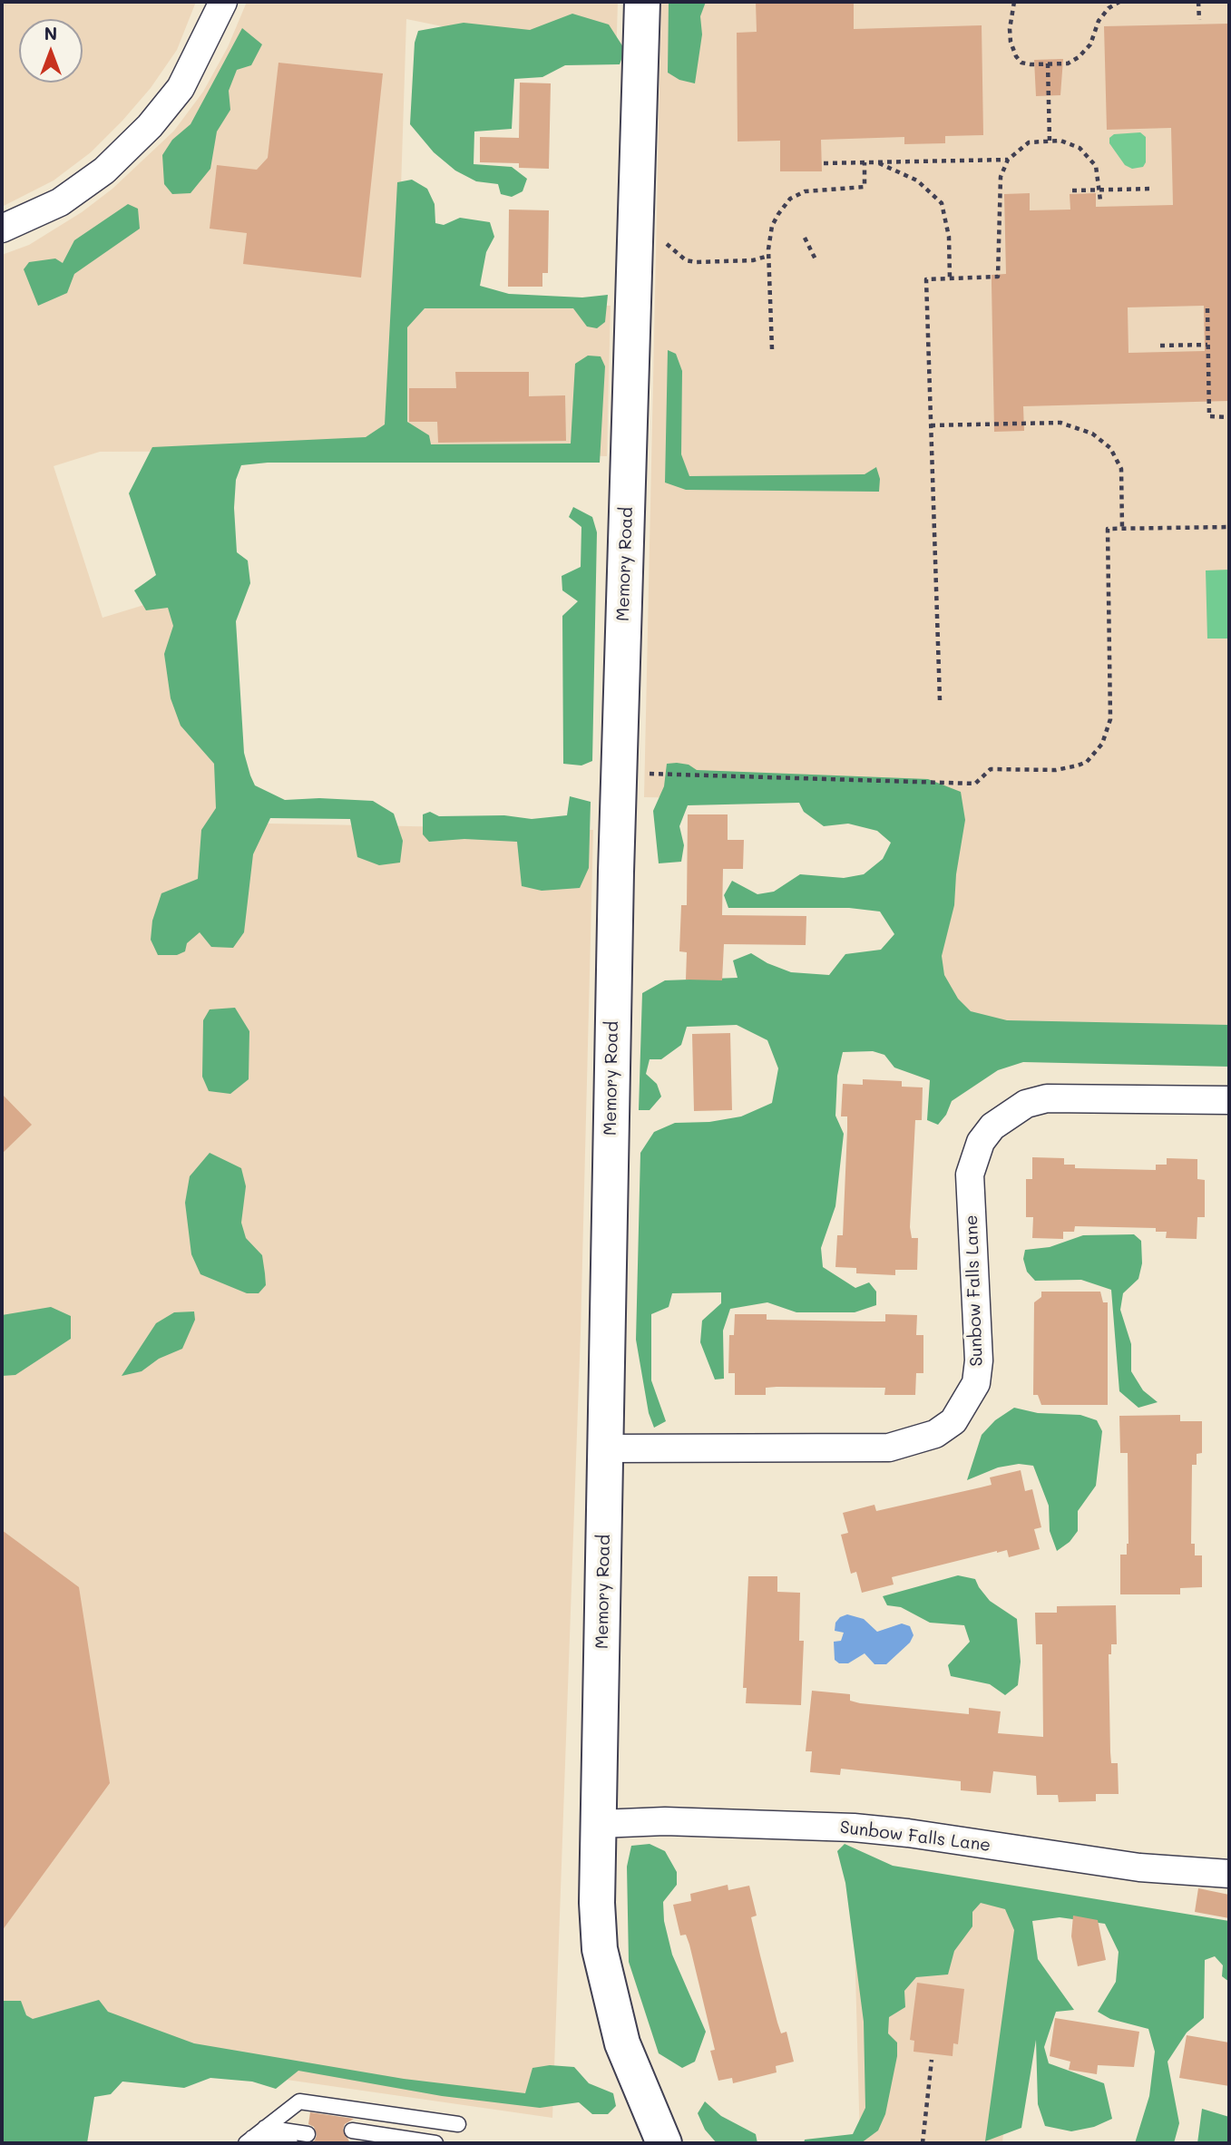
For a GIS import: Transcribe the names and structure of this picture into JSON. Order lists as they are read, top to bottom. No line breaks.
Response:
{"streets":{"street":["Memory Road","Sunbow Falls Lane"]},"crossings":[["Memory Road","Sunbow Falls Lane"]],"north":"top"}
